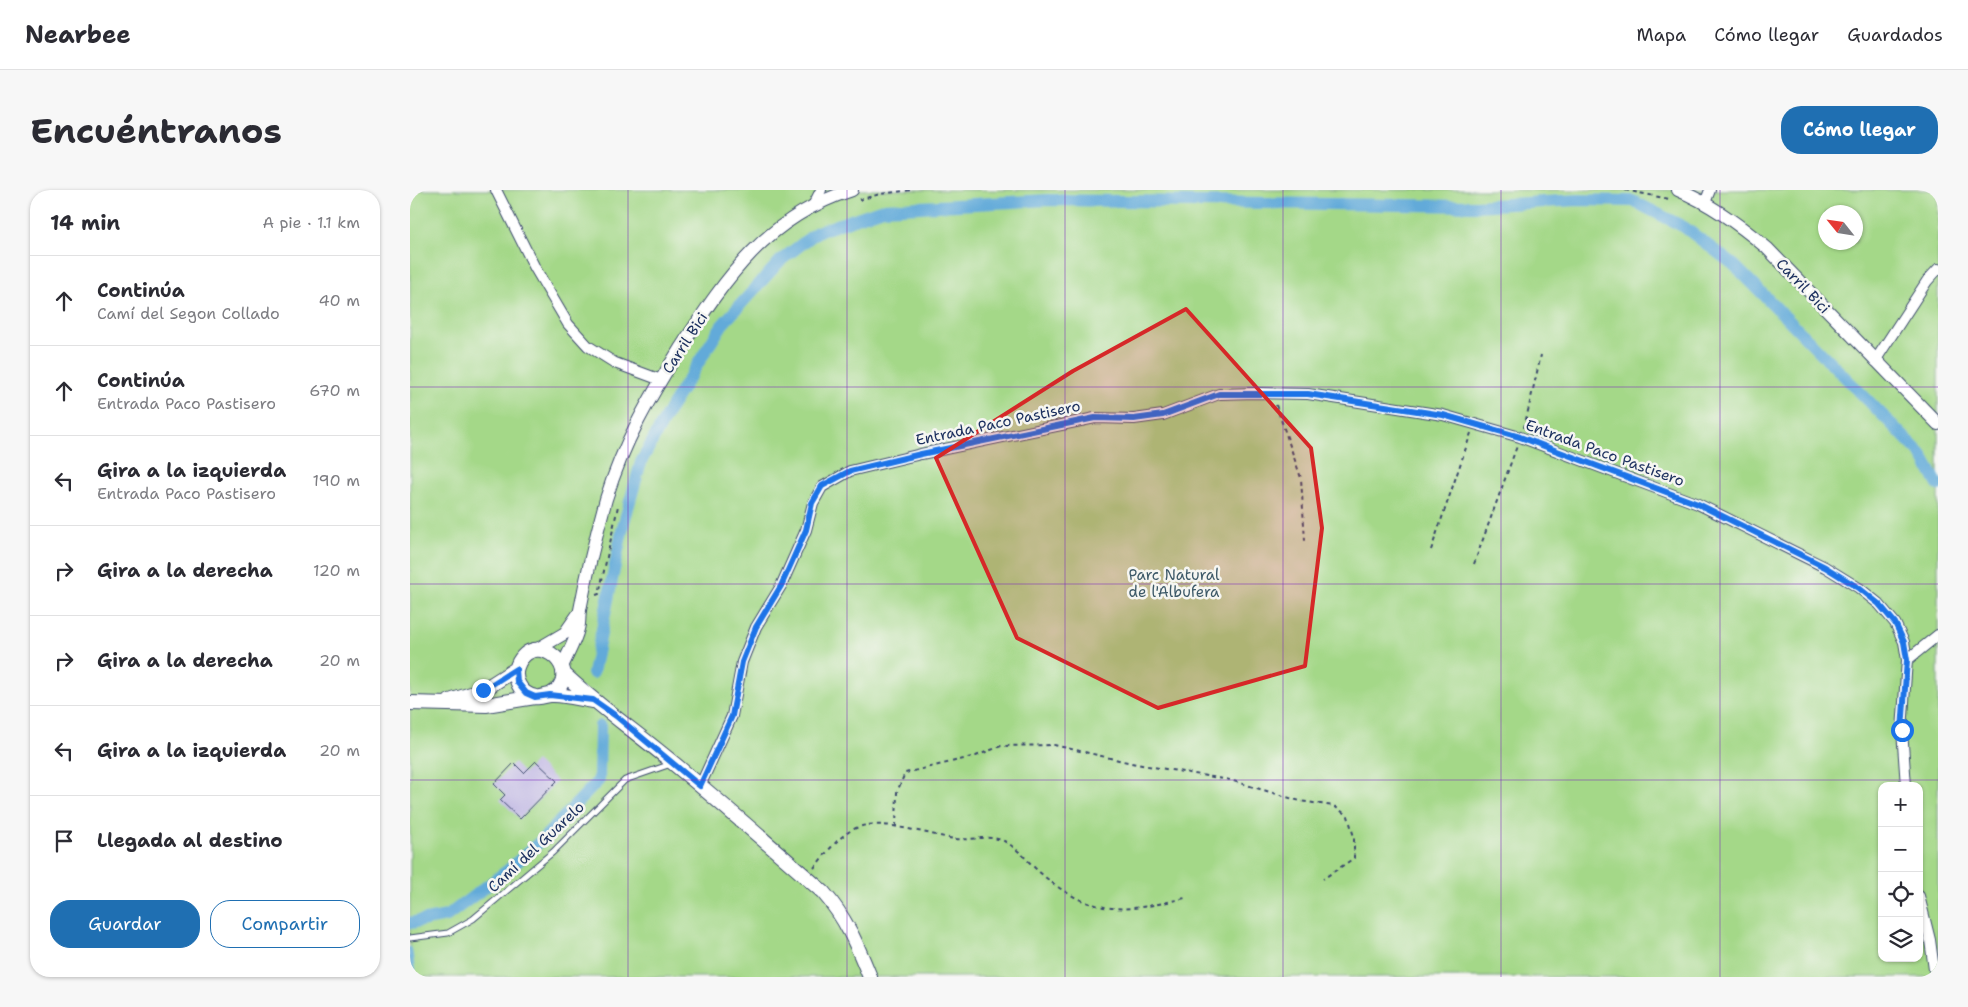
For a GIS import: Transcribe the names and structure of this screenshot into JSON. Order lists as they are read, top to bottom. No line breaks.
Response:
{"streets":{"street":["Entrada Paco Pastisero"],"lane":["Camí del Guarelo"]},"parks":["Parc Natural de l'Albufera"],"north":"top left","page":{"header":"Nearbee","nav":["Mapa","Cómo llegar","Guardados"],"buttons":["Cómo llegar",["Guardar","Compartir"]],"title":"Encuéntranos","heading":["14 min","A pie · 1.1 km"],"list":[["Continúa","Camí del Segon Collado","40 m"],["Continúa","Entrada Paco Pastisero","670 m"],["Gira a la izquierda","Entrada Paco Pastisero","190 m"],["Gira a la derecha","120 m"],["Gira a la derecha","20 m"],["Gira a la izquierda","20 m"],"Llegada al destino"],"map_buttons":["+","−"]}}
